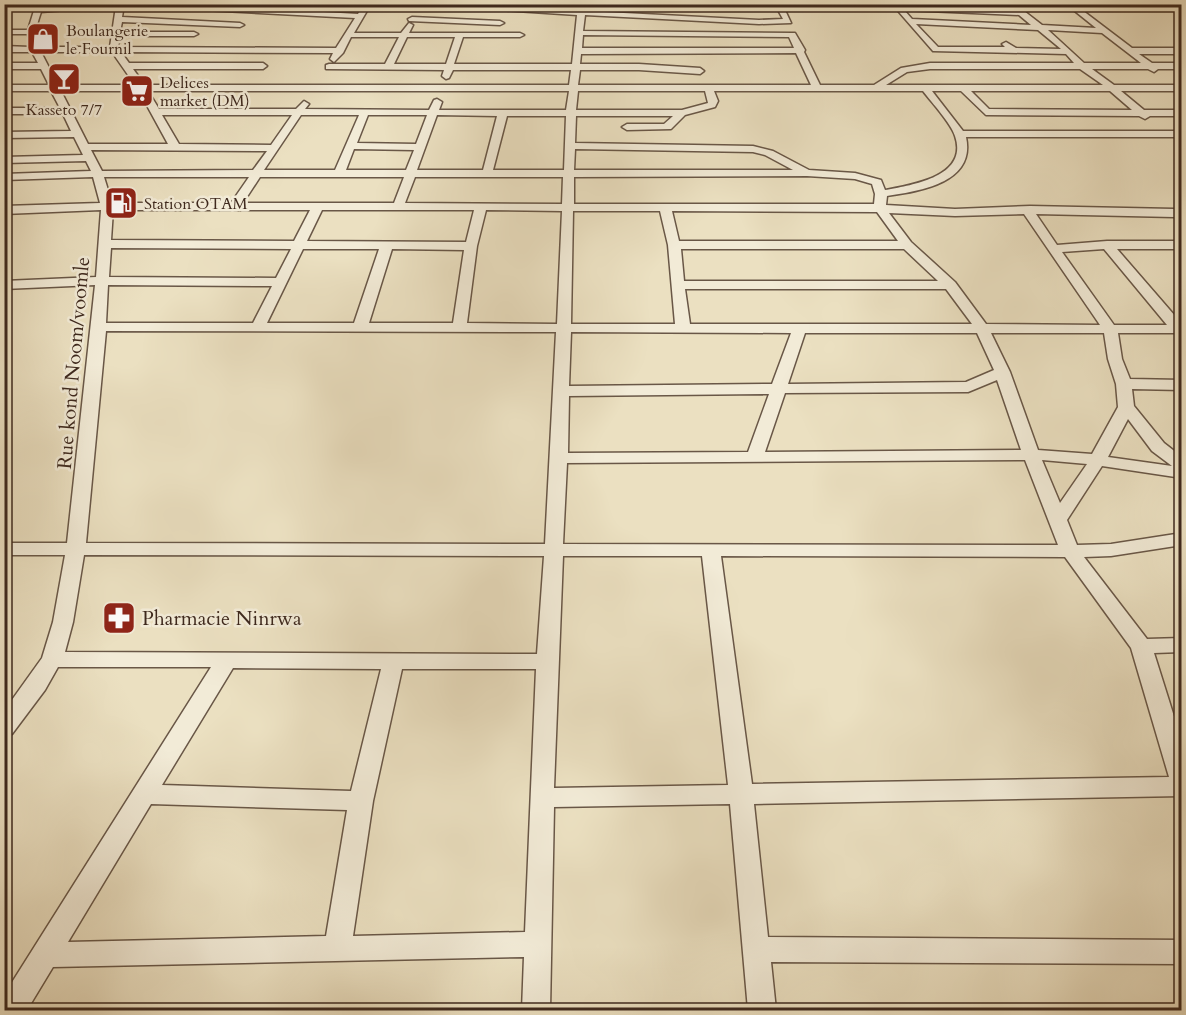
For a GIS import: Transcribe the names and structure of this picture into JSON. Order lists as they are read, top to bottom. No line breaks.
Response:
{"streets":{"street":["Rue kond Noom/voomle"]},"places":{"shop":["Boulangerie le Fournil"],"bar":["Kasseto 7/7"],"supermarket":["Delices market (DM)"],"fuel station":["Station OTAM"],"pharmacy":["Pharmacie Ninrwa"]}}
